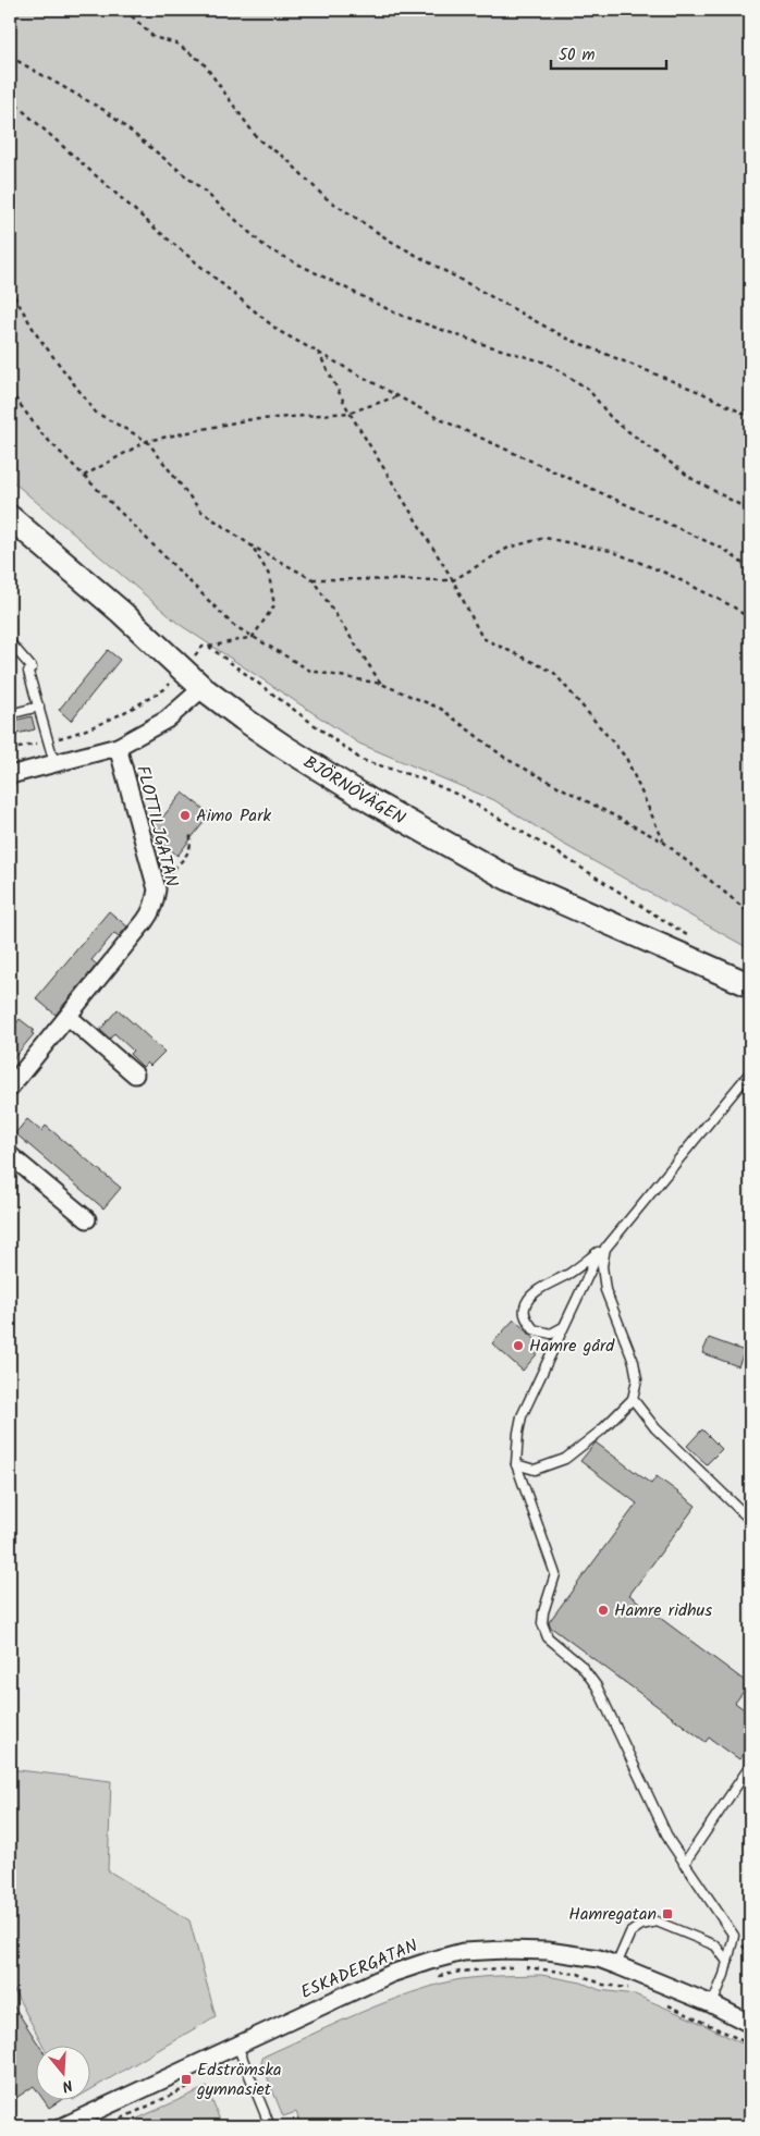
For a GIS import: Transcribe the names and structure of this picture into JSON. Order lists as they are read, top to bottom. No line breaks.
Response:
{"streets":{"main road":["BJÖRNÖVÄGEN"],"street":["FLOTTILJGATAN","ESKADERGATAN"]},"crossings":[["BJÖRNÖVÄGEN","FLOTTILJGATAN"]],"places":{"other":["Aimo Park","Hamre gård","Hamre ridhus"],"transit":["Hamregatan","Edströmska gymnasiet"]},"scale_bar":"50 m","north":"bottom"}
